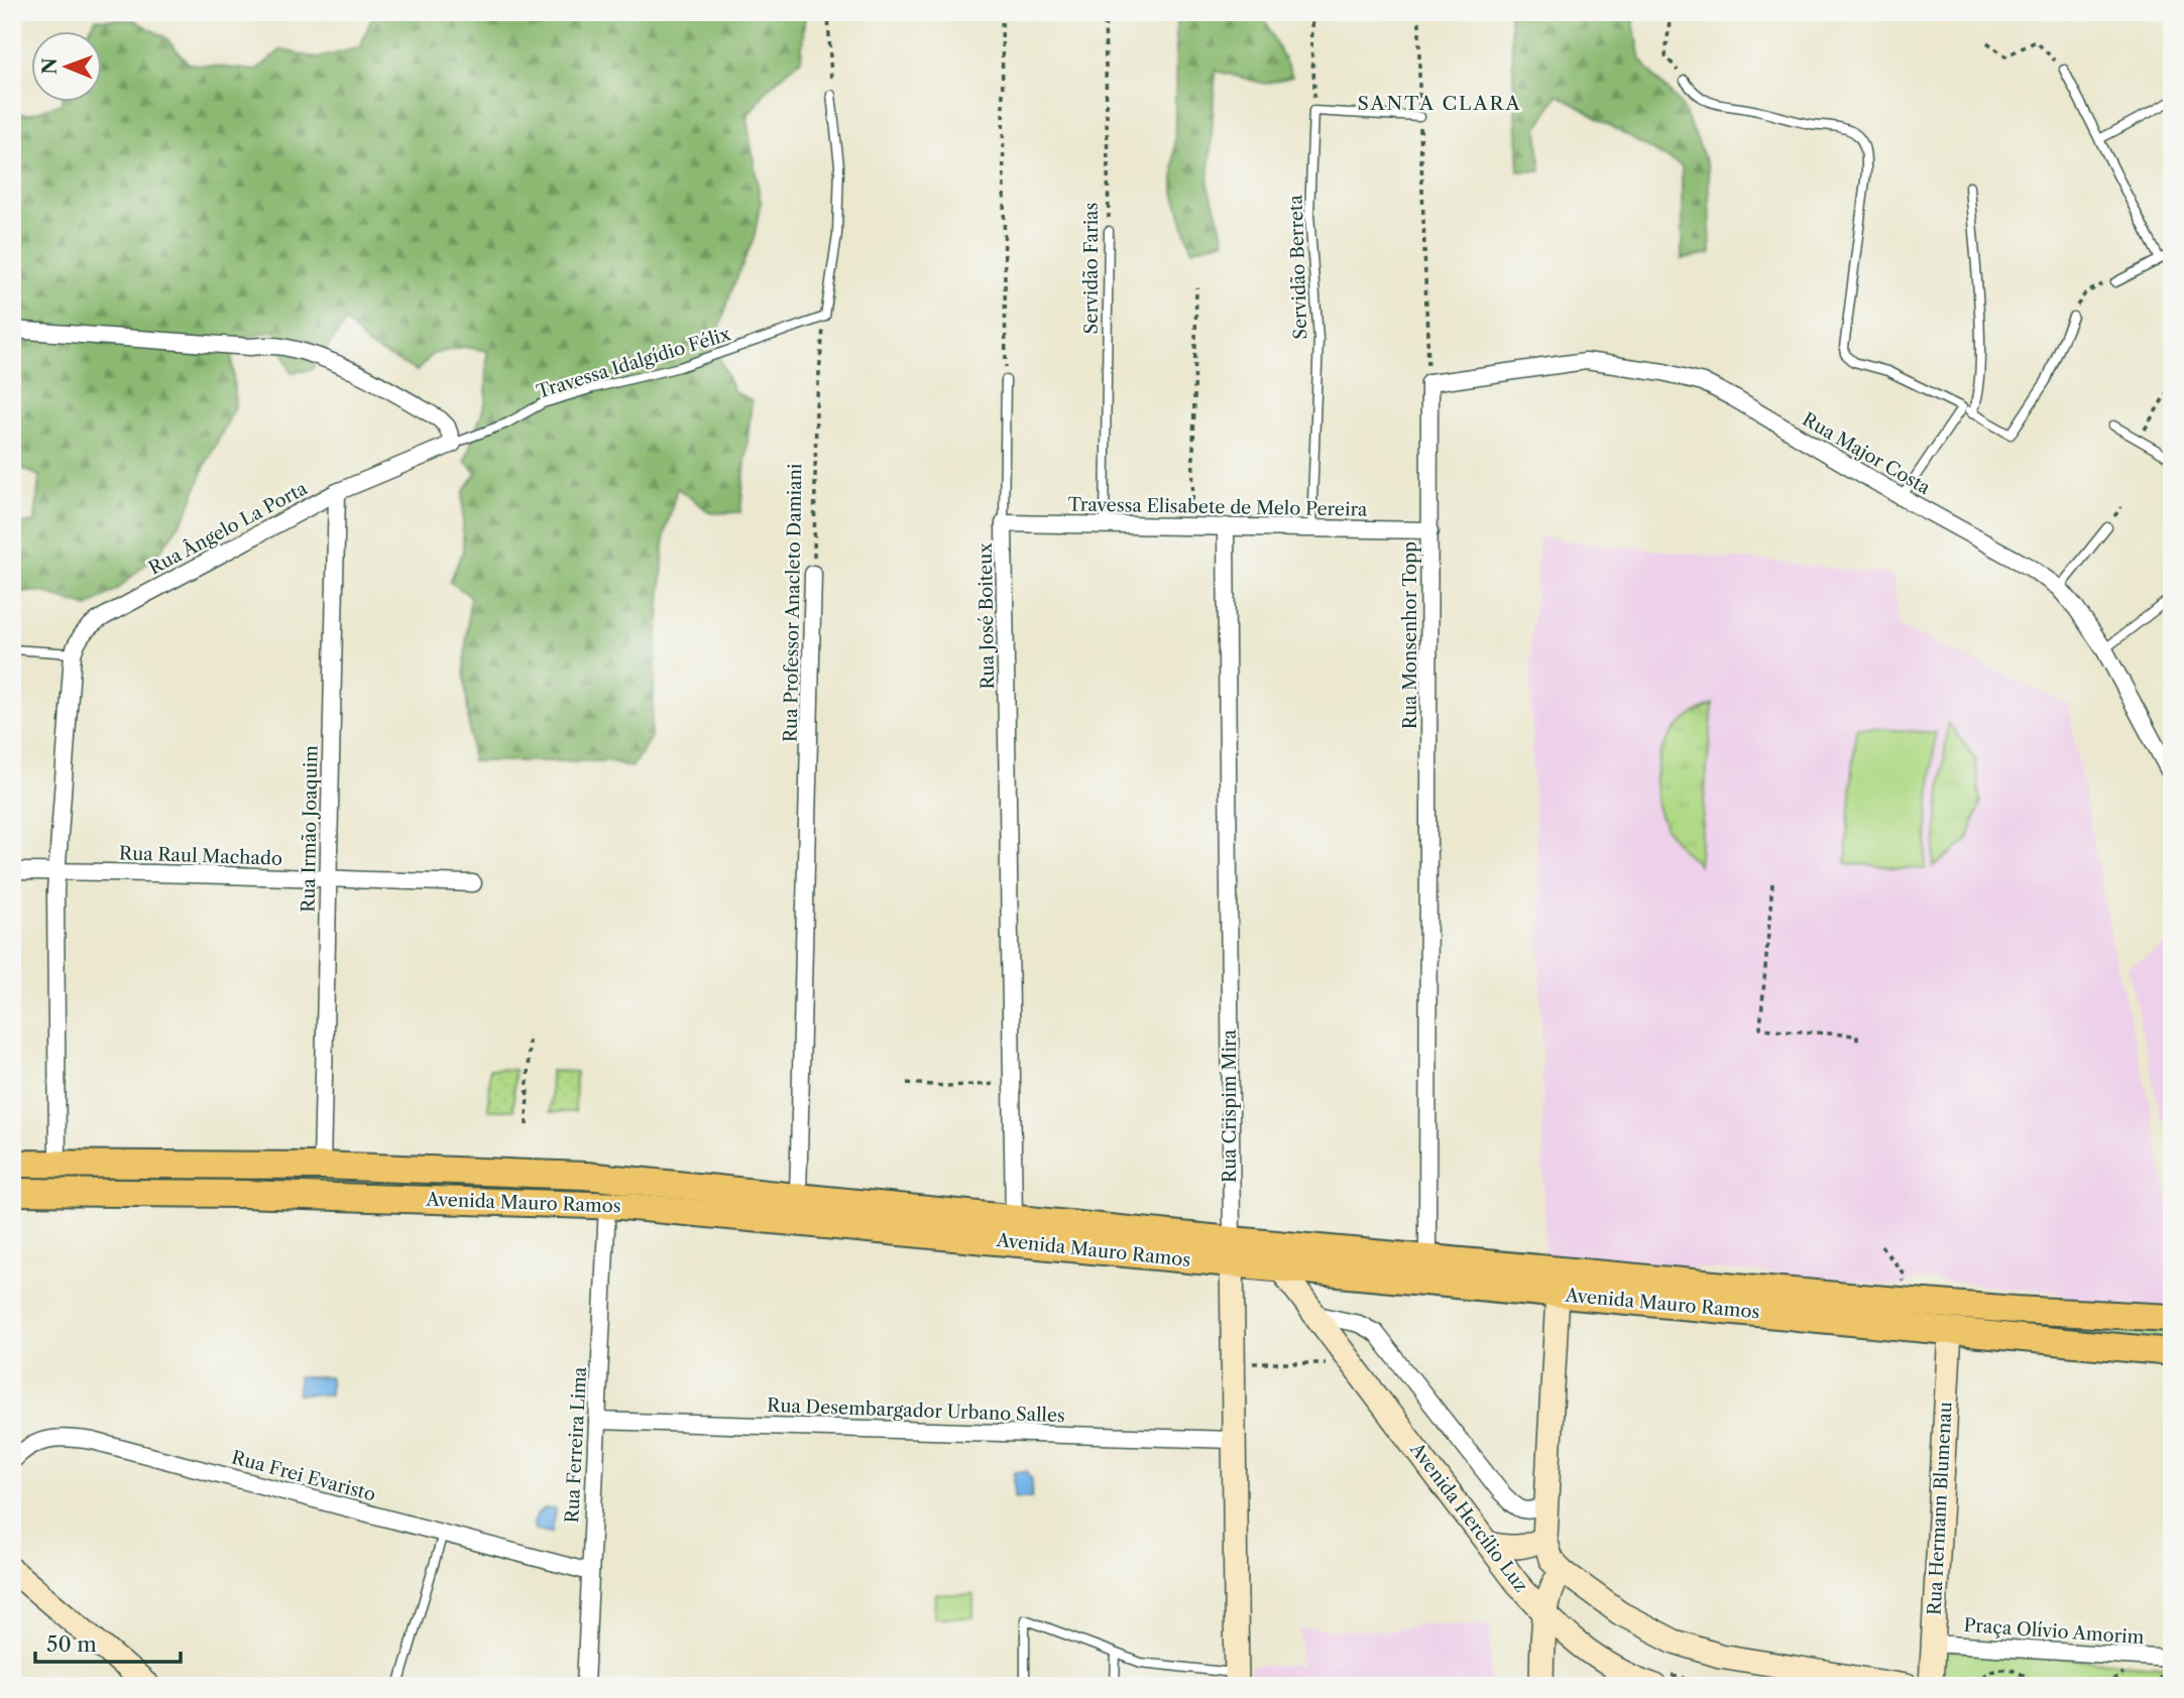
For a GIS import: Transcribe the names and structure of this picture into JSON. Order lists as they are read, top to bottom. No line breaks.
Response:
{"streets":{"main road":["Rua Crispim Mira","Avenida Mauro Ramos","Rua Hermann Blumenau","Avenida Hercílio Luz"],"street":["Rua Major Costa","Travessa Elisabete de Melo Pereira","Rua Ângelo La Porta","Rua Professor Anacleto Damiani","Rua José Boiteux","Rua Monsenhor Topp","Rua Irmão Joaquim","Rua Raul Machado","Rua Desembargador Urbano Salles","Rua Ferreira Lima","Rua Frei Evaristo","Praça Olívio Amorim"],"lane":["Servidão Berreta","Servidão Farias","Travessa Idalgídio Félix"]},"crossings":[["Servidão Berreta","Travessa Elisabete de Melo Pereira"],["Servidão Farias","Travessa Elisabete de Melo Pereira"],["Travessa Idalgídio Félix","Rua Ângelo La Porta"],["Travessa Idalgídio Félix","Rua Professor Anacleto Damiani"],["Rua Major Costa","Rua Monsenhor Topp"],["Travessa Elisabete de Melo Pereira","Rua José Boiteux"],["Travessa Elisabete de Melo Pereira","Rua Monsenhor Topp"],["Travessa Elisabete de Melo Pereira","Rua Crispim Mira"],["Rua Ângelo La Porta","Rua Irmão Joaquim"],["Rua Ângelo La Porta","Rua Raul Machado"],["Rua Ângelo La Porta","Avenida Mauro Ramos"],["Rua Professor Anacleto Damiani","Avenida Mauro Ramos"],["Rua José Boiteux","Avenida Mauro Ramos"],["Rua Monsenhor Topp","Avenida Mauro Ramos"],["Rua Irmão Joaquim","Rua Raul Machado"],["Rua Irmão Joaquim","Avenida Mauro Ramos"],["Rua Crispim Mira","Avenida Mauro Ramos"],["Rua Crispim Mira","Rua Desembargador Urbano Salles"],["Avenida Mauro Ramos","Rua Ferreira Lima"],["Avenida Mauro Ramos","Rua Hermann Blumenau"],["Avenida Mauro Ramos","Avenida Hercílio Luz"],["Rua Desembargador Urbano Salles","Rua Ferreira Lima"],["Rua Ferreira Lima","Rua Frei Evaristo"],["Rua Hermann Blumenau","Praça Olívio Amorim"]],"districts":["SANTA CLARA"],"scale_bar":"50 m","north":"left"}
